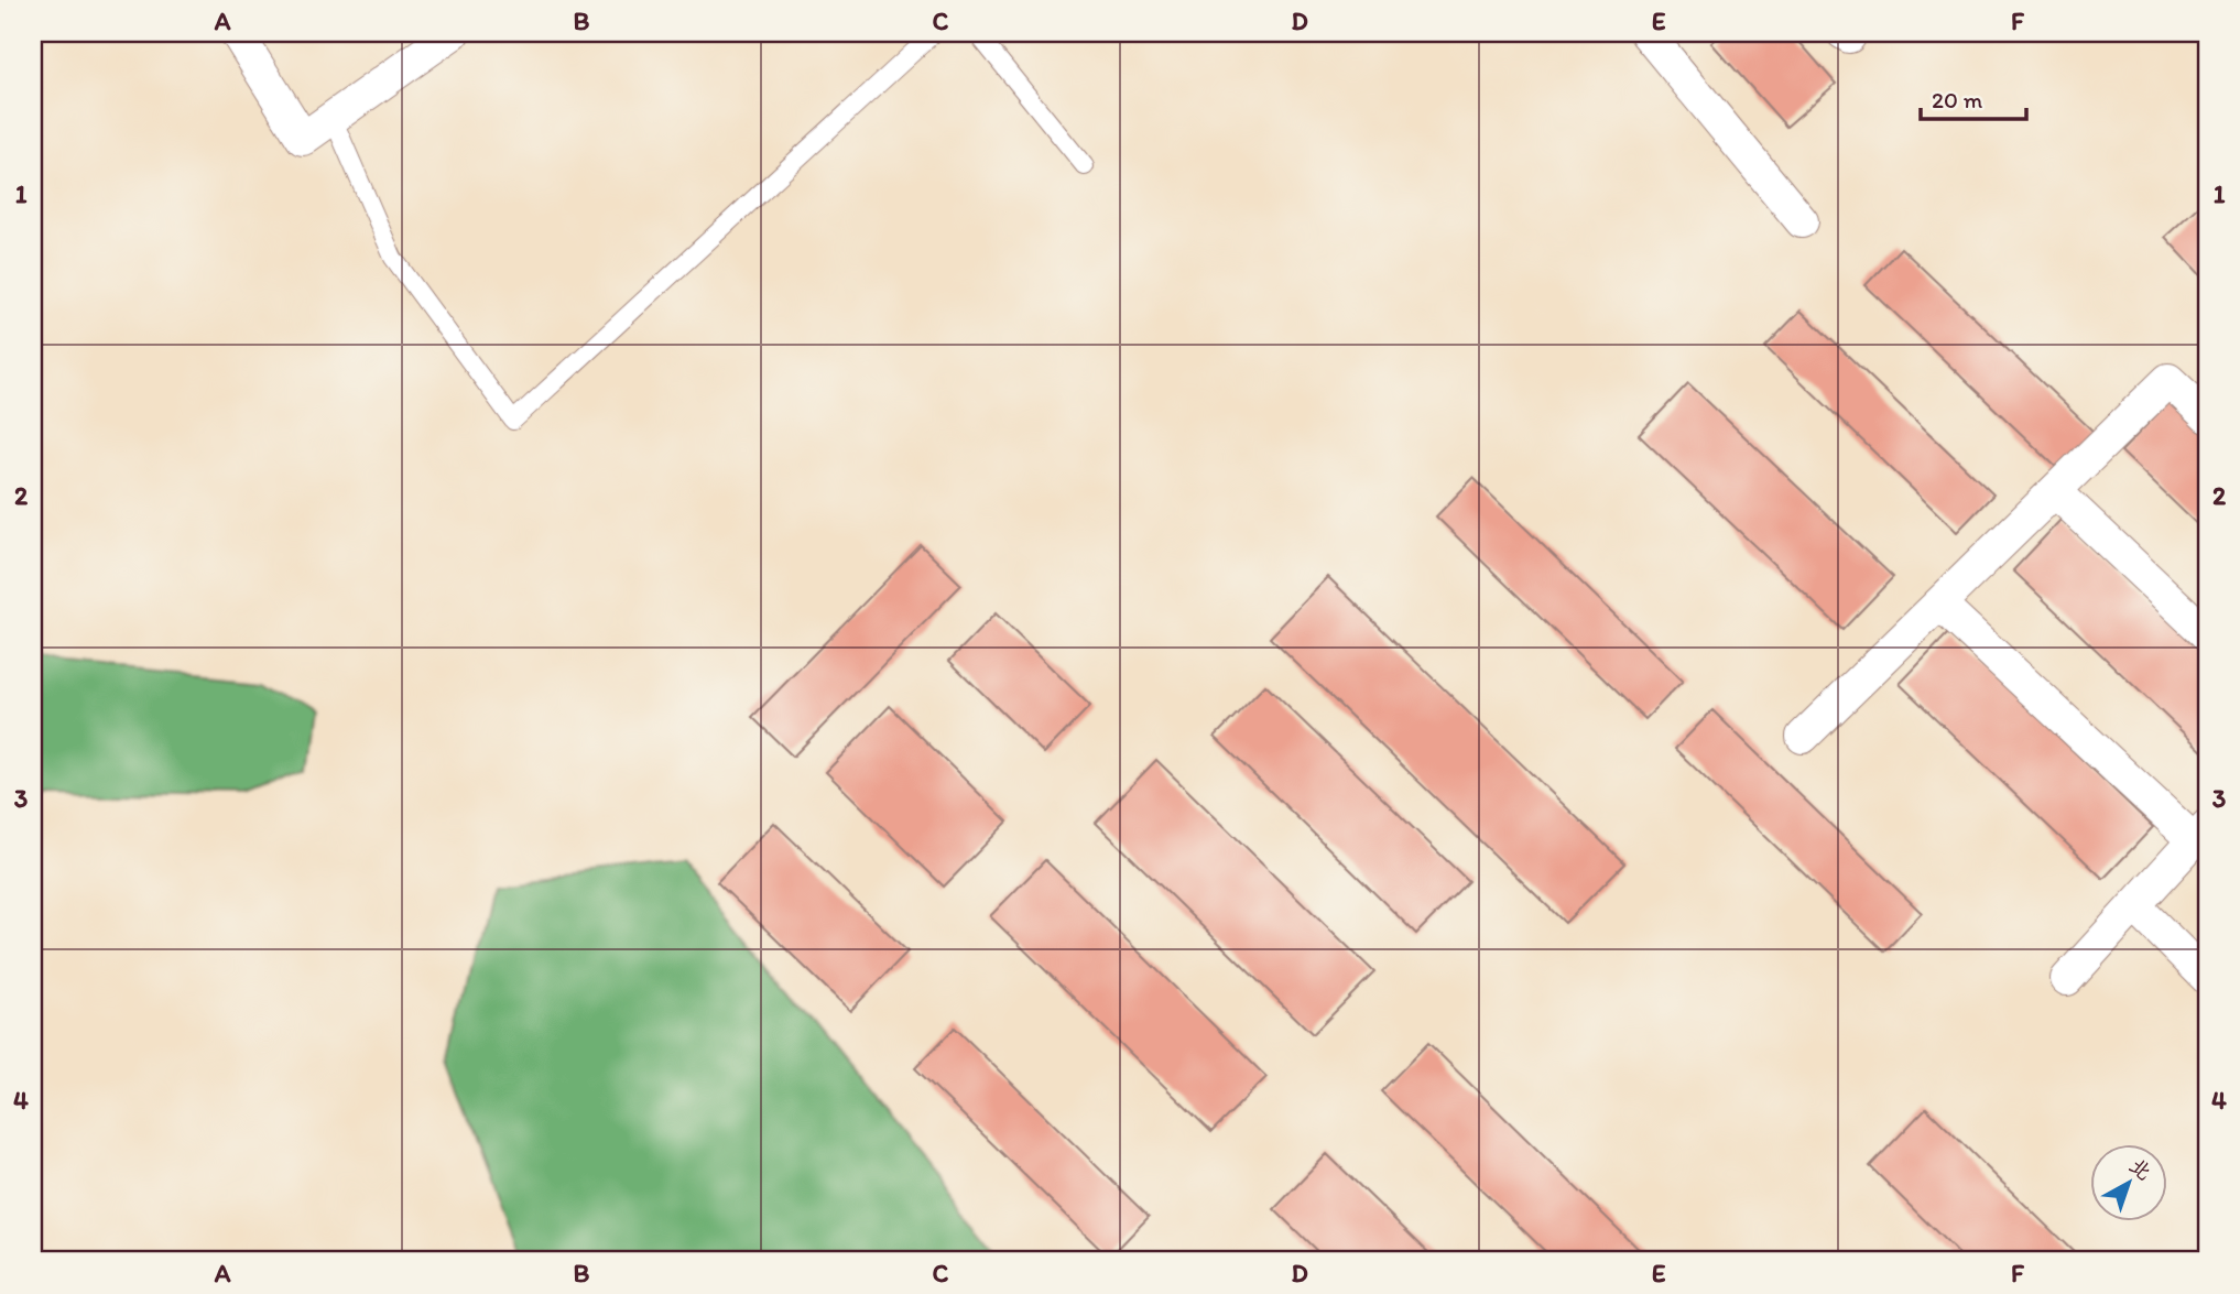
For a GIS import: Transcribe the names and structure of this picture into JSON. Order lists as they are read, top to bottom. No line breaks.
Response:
{"scale_bar":"20 m","north":"top right","grid":{"columns":["A","B","C","D","E","F"],"rows":["1","2","3","4"]}}
